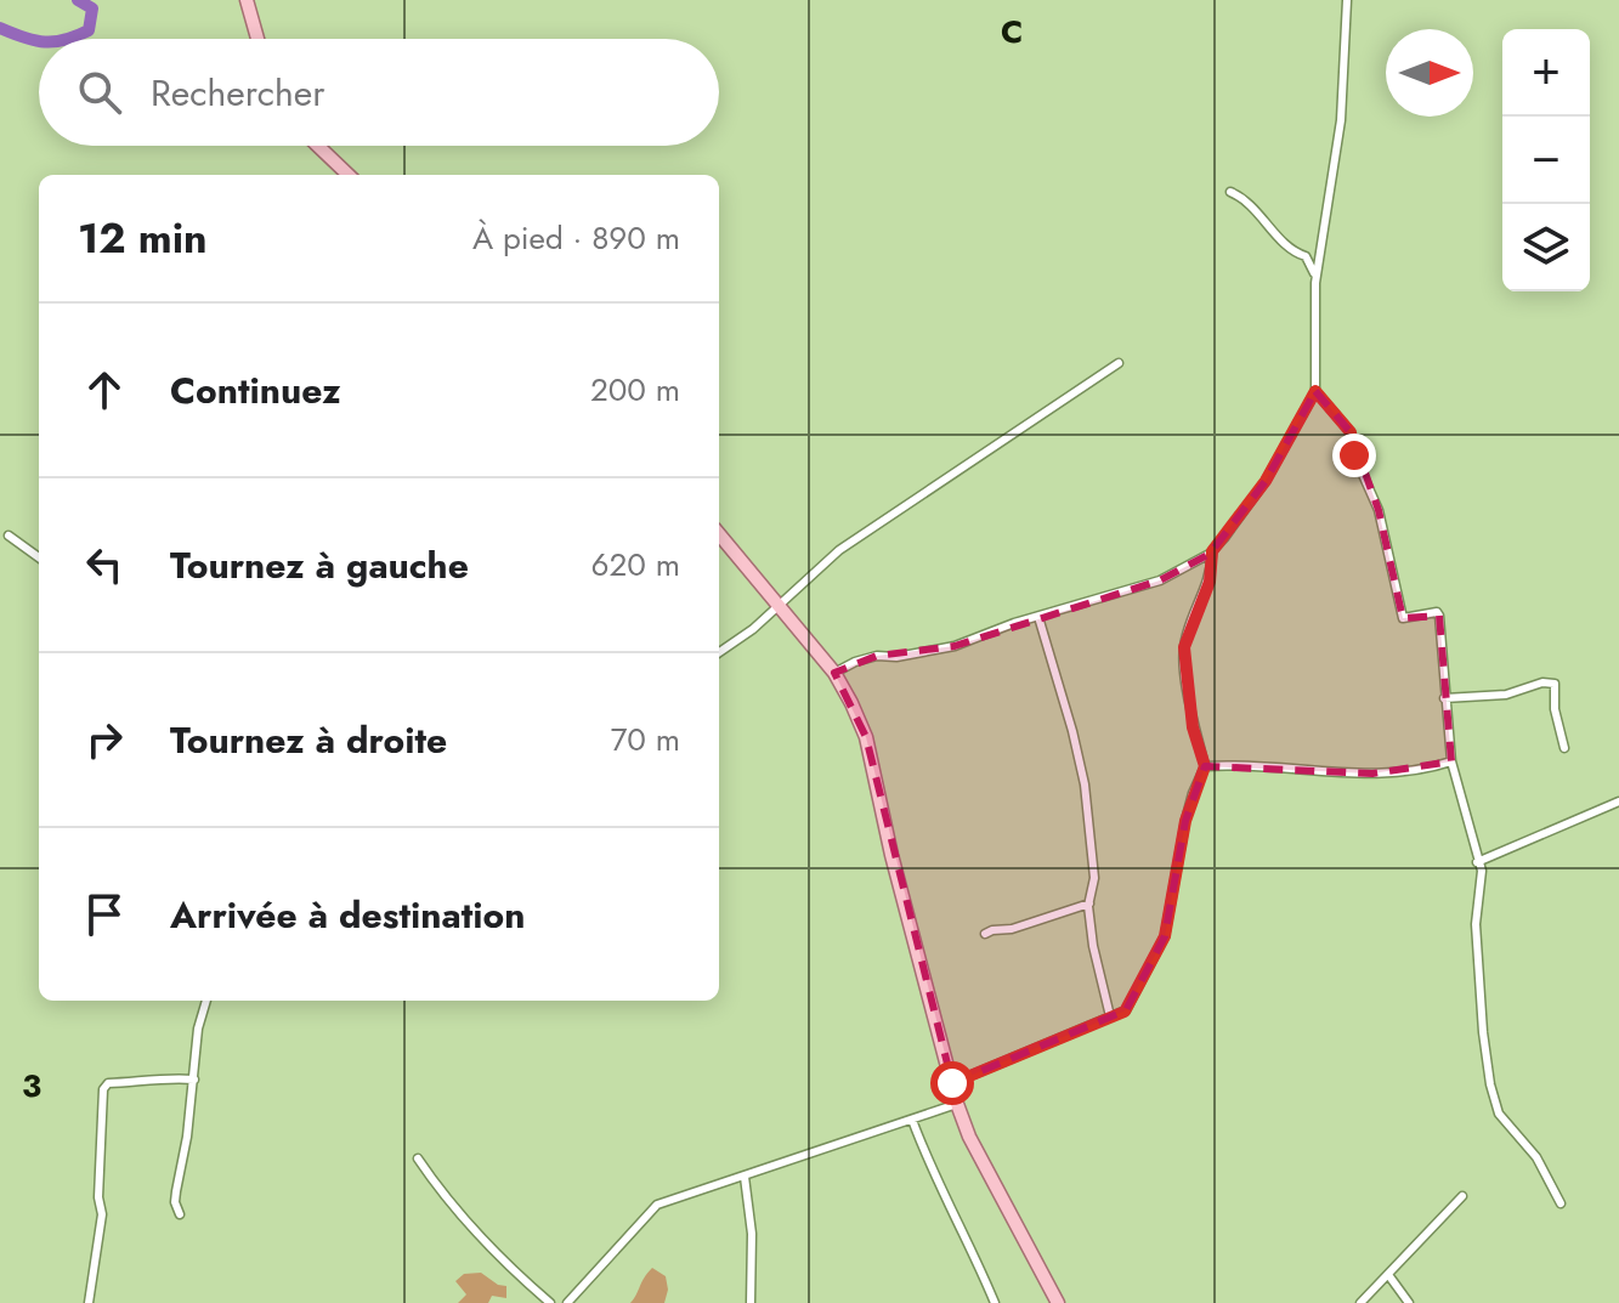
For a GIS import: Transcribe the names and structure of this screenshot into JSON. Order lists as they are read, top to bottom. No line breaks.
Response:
{"north":"right","page":{"map_buttons":["+","−"],"search":"Rechercher","heading":["12 min","À pied · 890 m"],"list":[["Continuez","200 m"],["Tournez à gauche","620 m"],["Tournez à droite","70 m"],"Arrivée à destination"]},"grid":{"columns":["C"],"rows":["3"]}}
